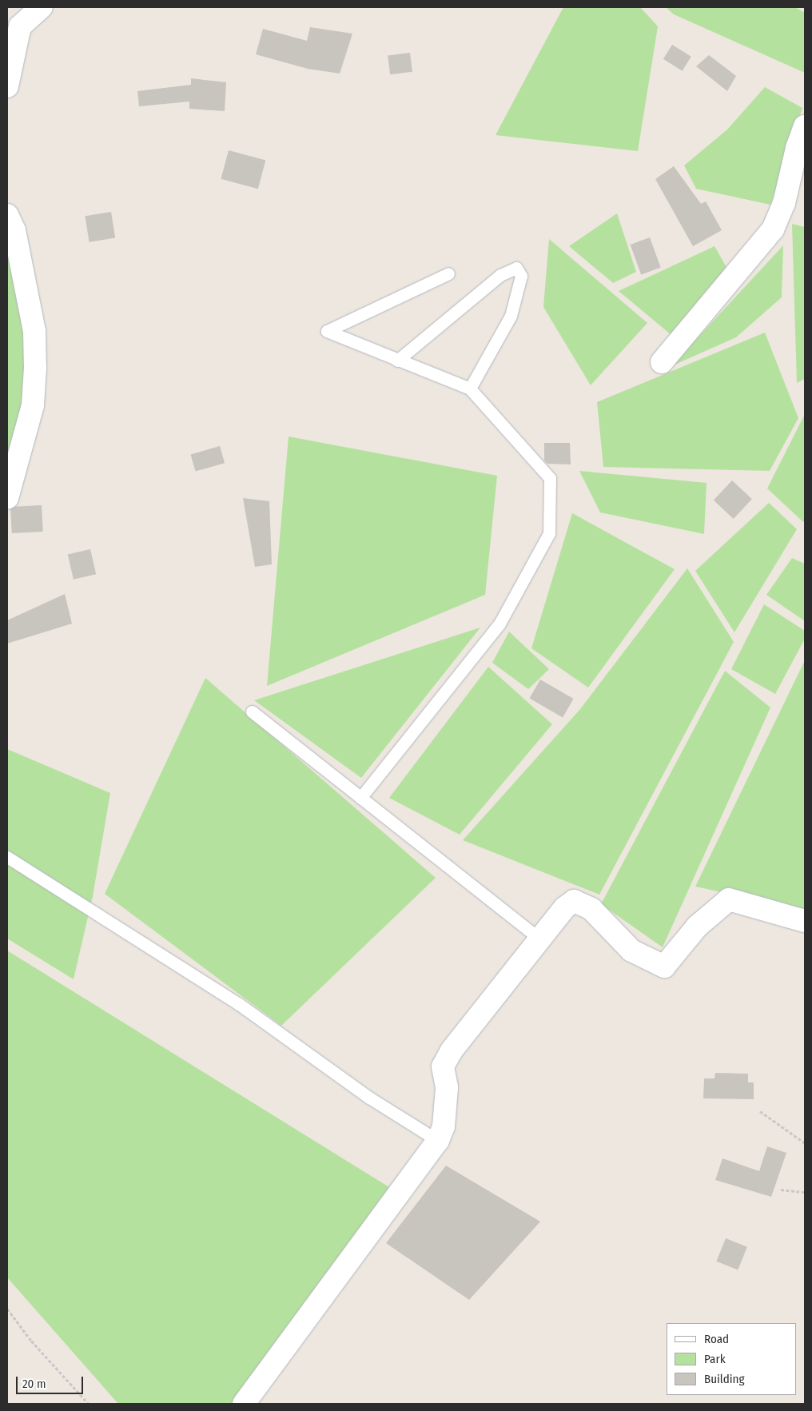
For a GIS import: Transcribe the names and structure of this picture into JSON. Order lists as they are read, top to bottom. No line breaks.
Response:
{"legend":["Road","Park","Building"],"scale_bar":"20 m"}
